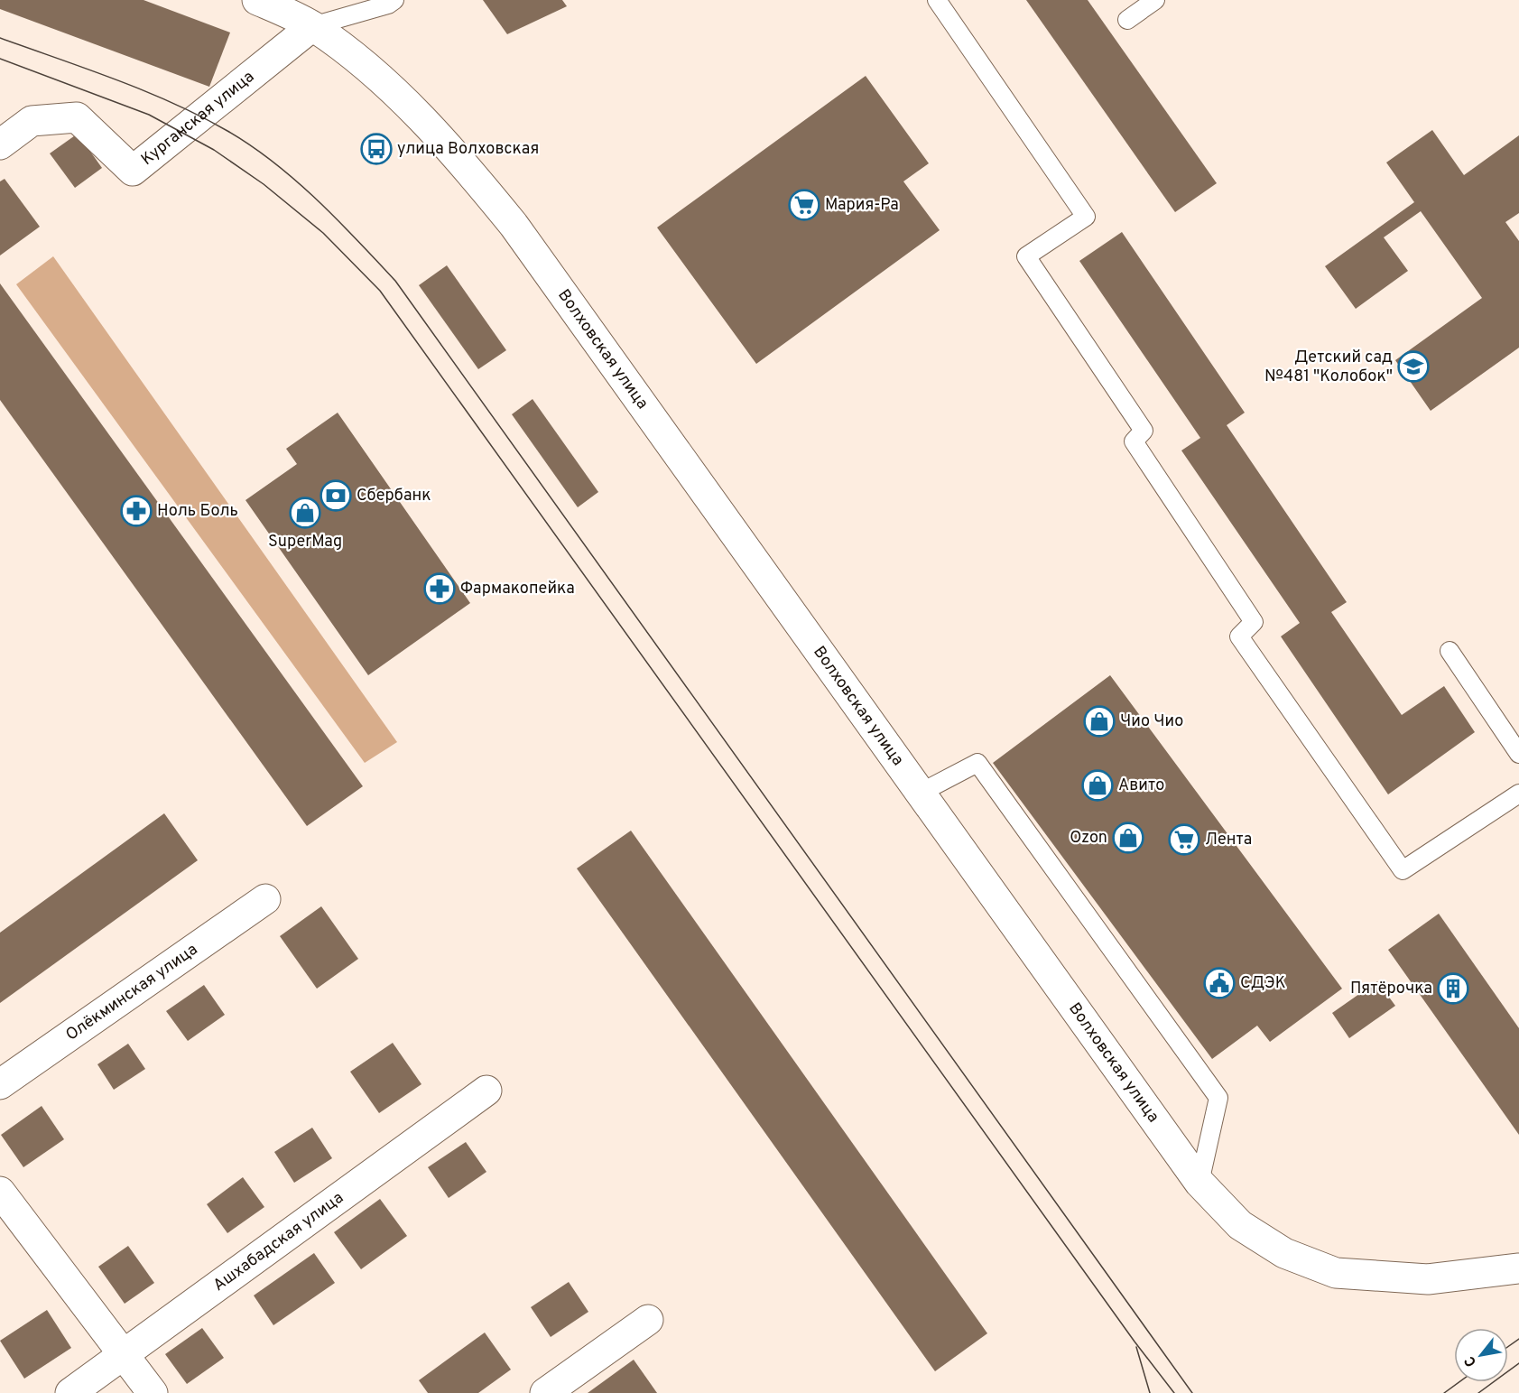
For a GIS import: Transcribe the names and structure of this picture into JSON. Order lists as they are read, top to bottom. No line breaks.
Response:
{"streets":{"main road":["Курганская улица","Волховская улица","Олёкминская улица","Ашхабадская улица"]},"crossings":[["Курганская улица","Волховская улица"]],"places":{"bus stop":["улица Волховская"],"supermarket":["Мария-Ра","Лента"],"school or university":["Детский сад №481 \"Колобок\""],"bank":["Сбербанк"],"pharmacy":["Ноль Боль","Фармакопейка"],"shop":["SuperMag","Чио Чио","Авито","Ozon"],"public building":["СДЭК"],"building":["Пятёрочка"]},"north":"bottom left"}
